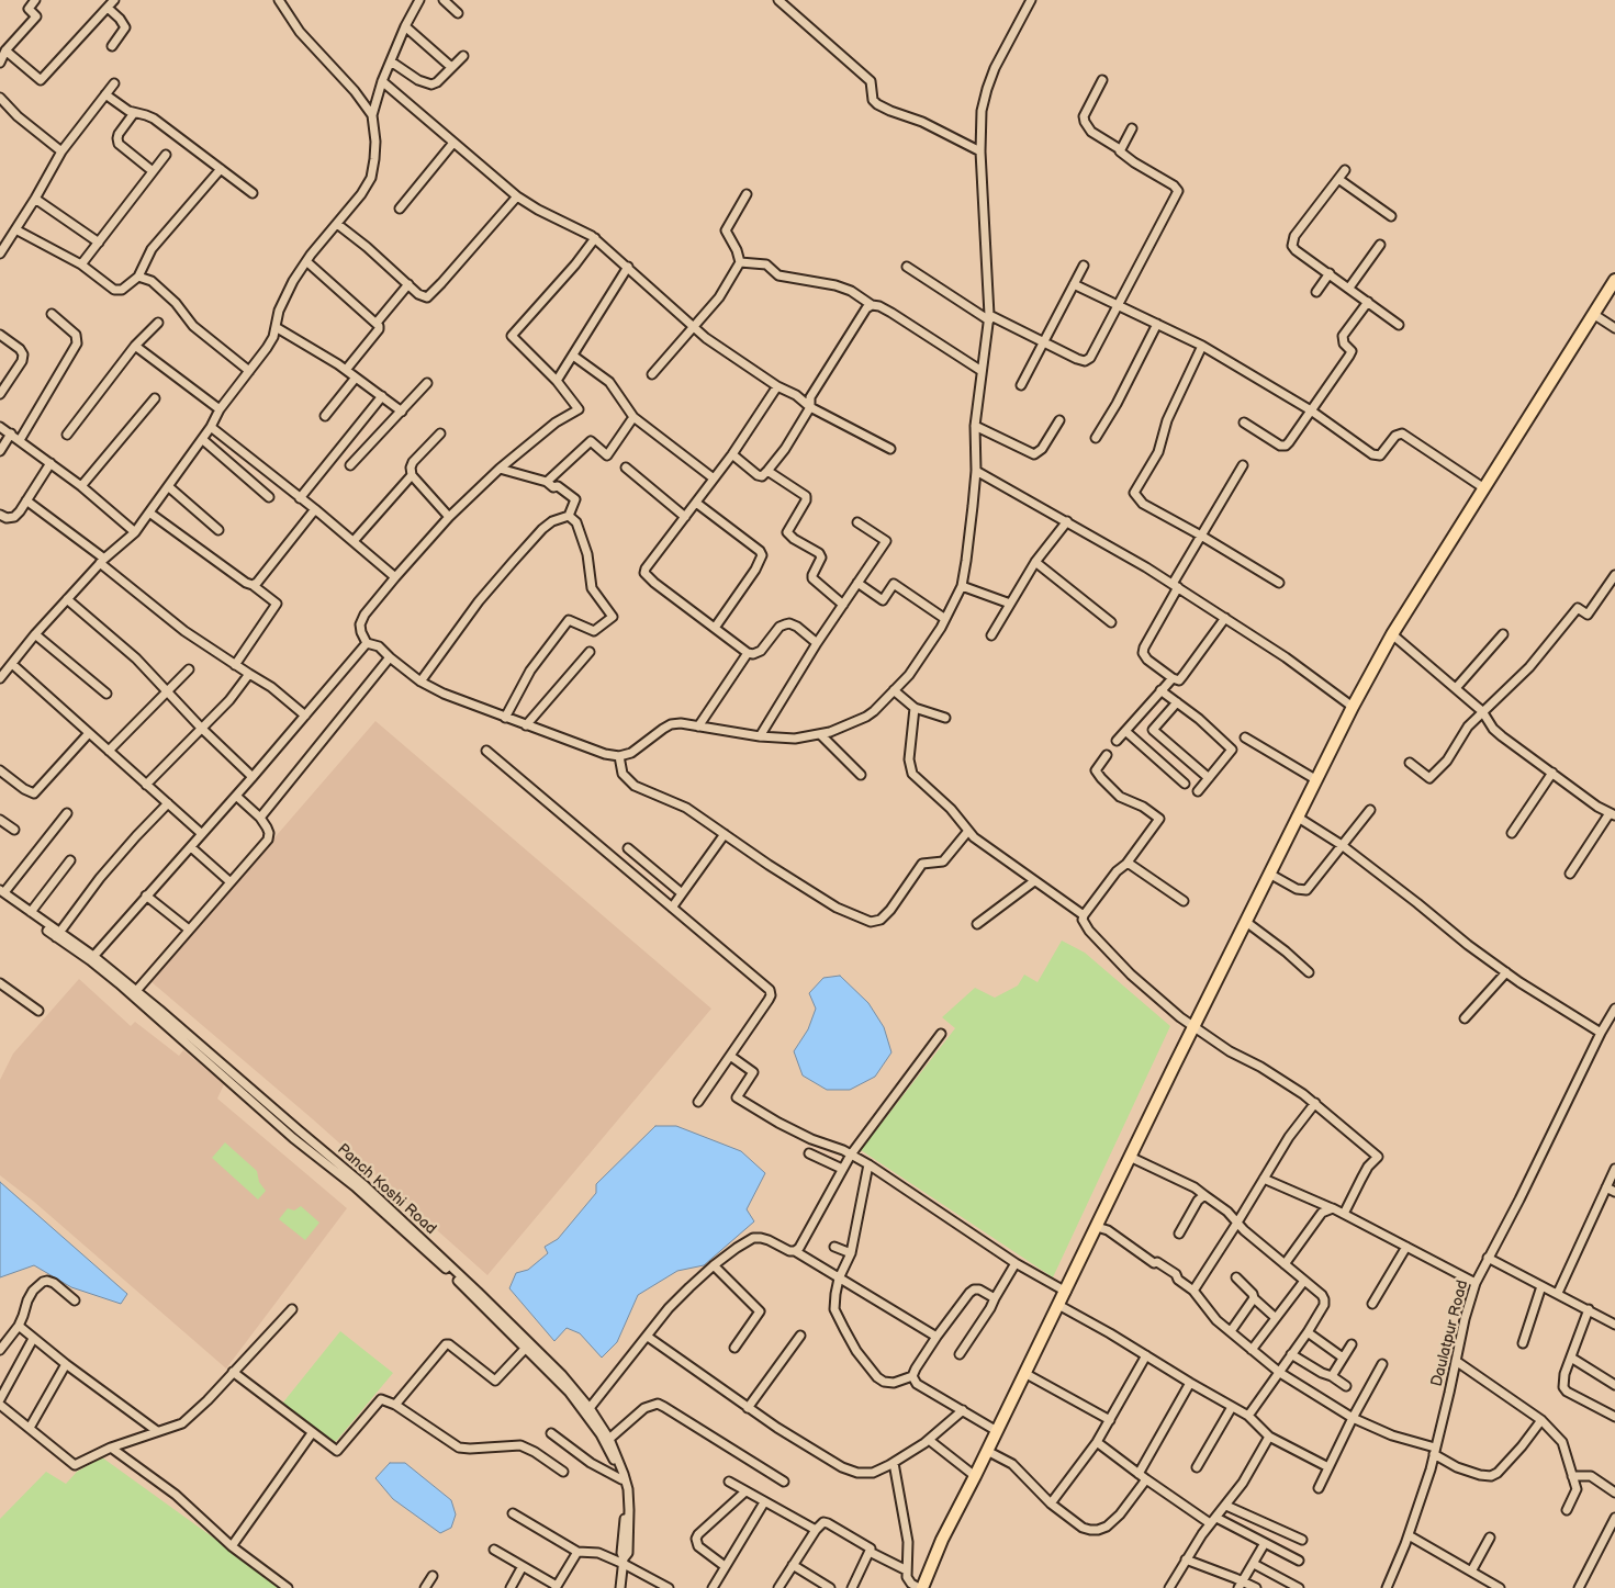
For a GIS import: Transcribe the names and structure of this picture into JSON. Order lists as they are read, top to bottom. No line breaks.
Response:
{"streets":{"street":["Panch Koshi Road","Daulatpur Road"]}}
